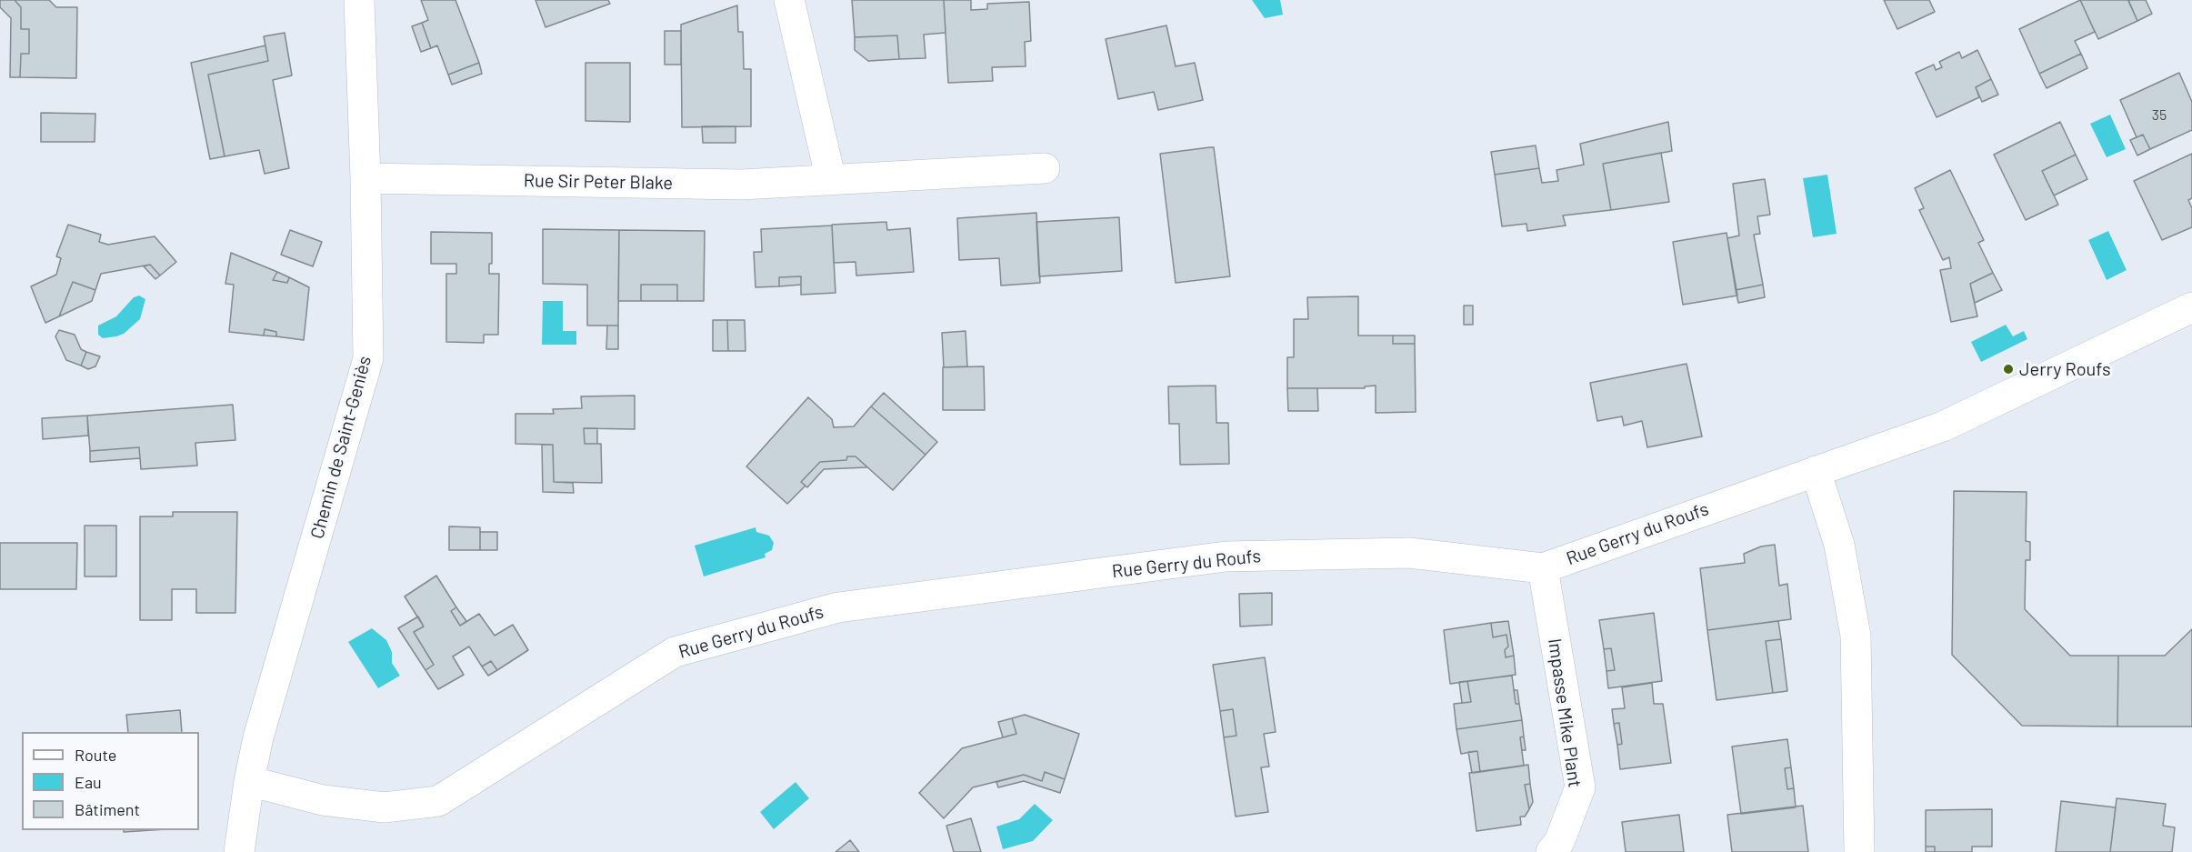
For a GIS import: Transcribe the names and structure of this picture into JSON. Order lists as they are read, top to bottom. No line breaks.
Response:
{"streets":{"street":["Rue Sir Peter Blake","Chemin de Saint-Geniès","Rue Gerry du Roufs","Impasse Mike Plant"]},"crossings":[["Rue Sir Peter Blake","Chemin de Saint-Geniès"],["Chemin de Saint-Geniès","Rue Gerry du Roufs"],["Rue Gerry du Roufs","Impasse Mike Plant"]],"places":["Jerry Roufs"],"house_numbers":["35"],"legend":["Route","Eau","Bâtiment"]}
